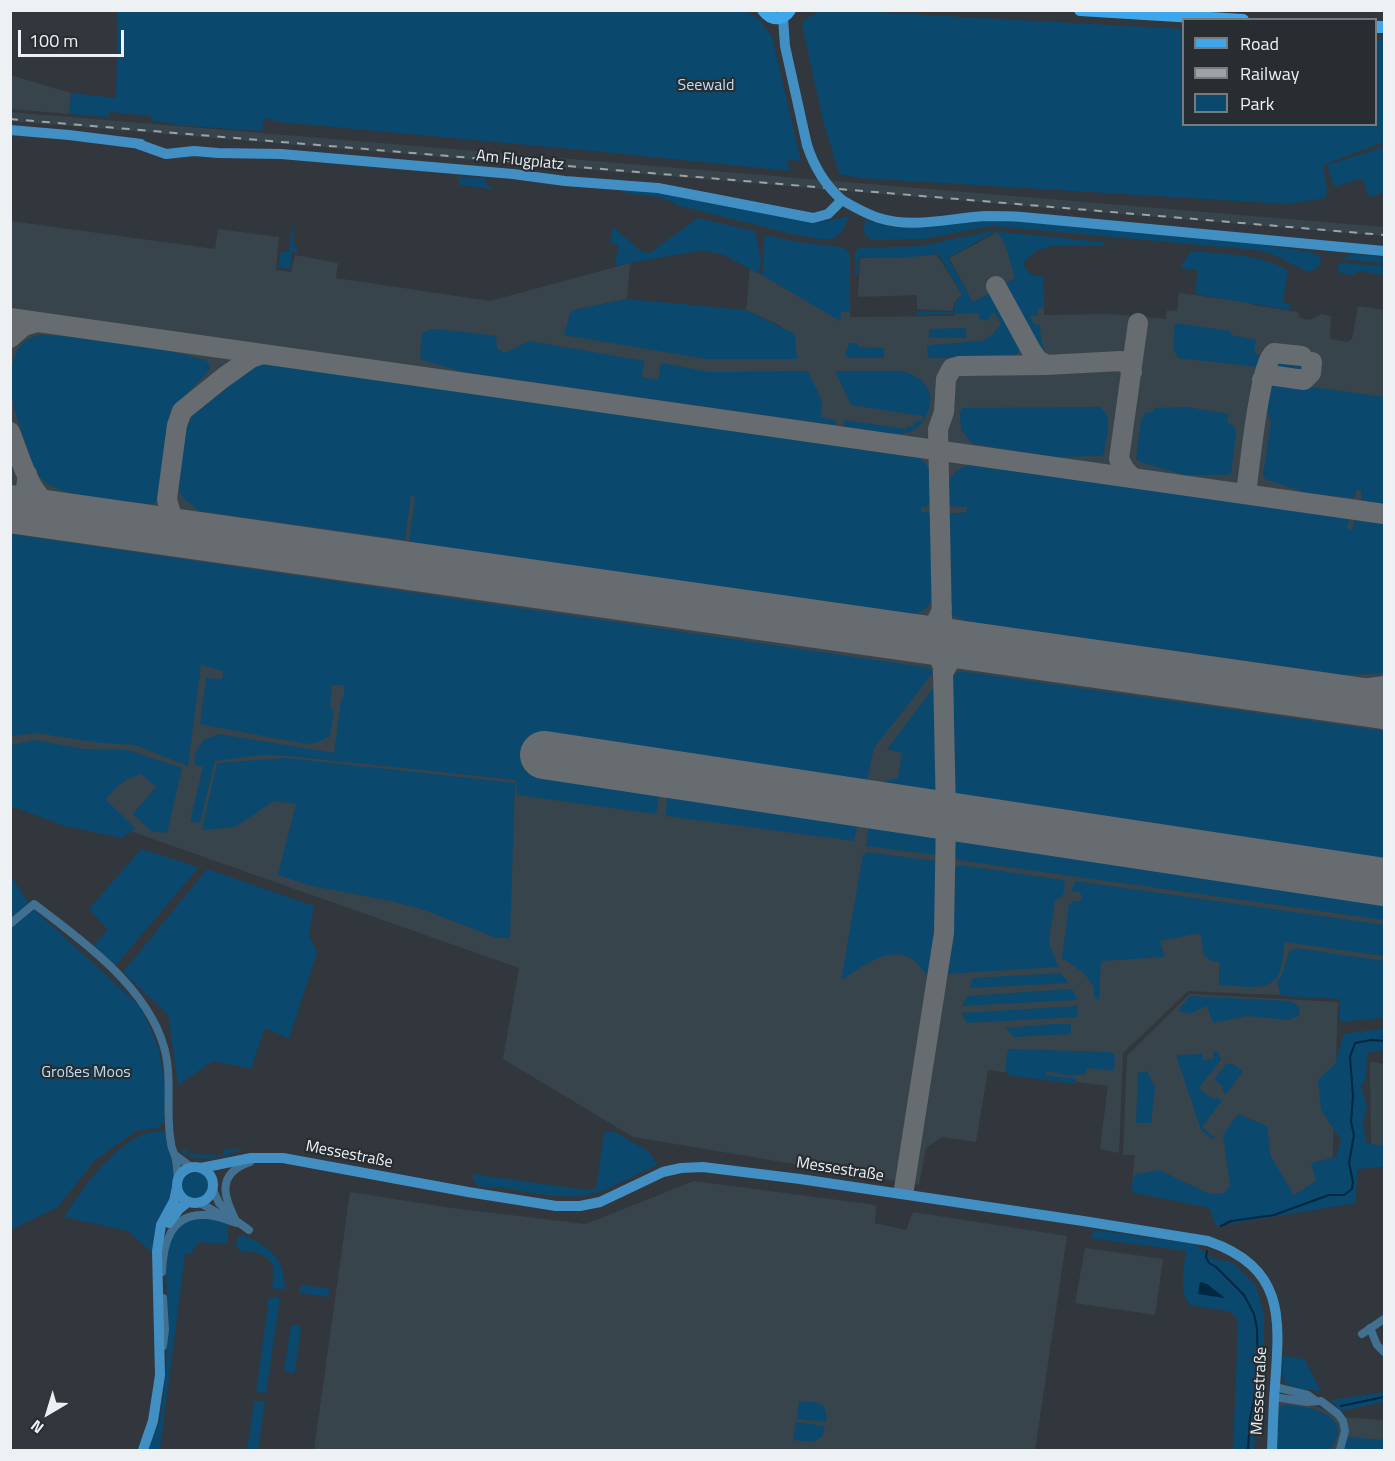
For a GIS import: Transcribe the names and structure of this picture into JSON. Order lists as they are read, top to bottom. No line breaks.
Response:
{"streets":{"street":["Am Flugplatz","Messestraße"]},"parks":["Seewald","Großes Moos"],"legend":["Road","Railway","Park"],"scale_bar":"100 m","north":"bottom left"}
